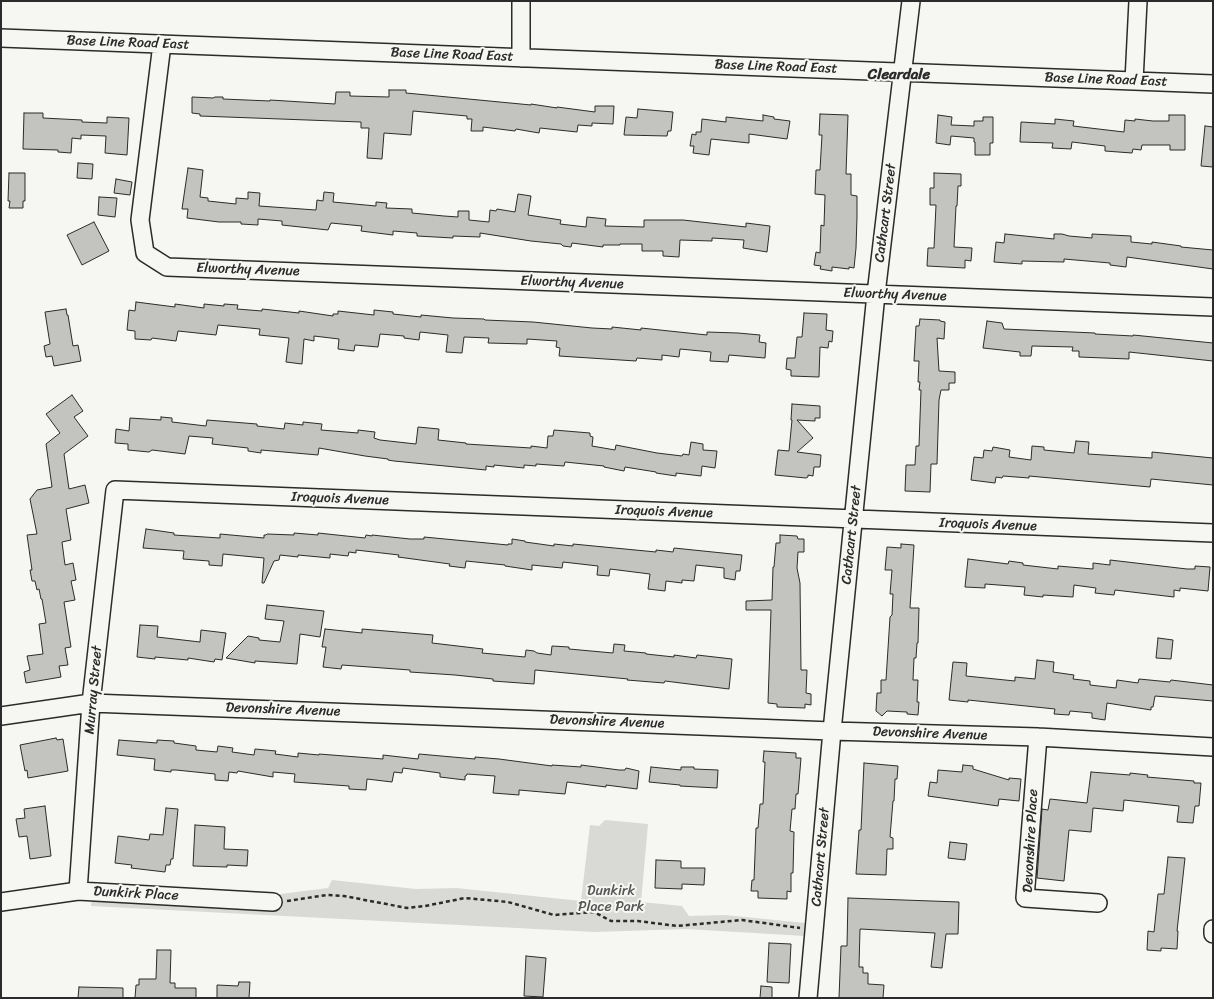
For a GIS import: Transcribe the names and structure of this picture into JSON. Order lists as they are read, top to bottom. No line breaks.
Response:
{"streets":{"street":["Base Line Road East","Cathcart Street","Elworthy Avenue","Iroquois Avenue","Murray Street","Devonshire Avenue","Devonshire Place","Dunkirk Place"]},"crossings":[["Base Line Road East","Cathcart Street"],["Base Line Road East","Elworthy Avenue"],["Cathcart Street","Elworthy Avenue"],["Cathcart Street","Iroquois Avenue"],["Cathcart Street","Devonshire Avenue"],["Iroquois Avenue","Murray Street"],["Murray Street","Devonshire Avenue"],["Murray Street","Dunkirk Place"],["Devonshire Avenue","Devonshire Place"]],"districts":["Cleardale"],"parks":["Dunkirk Place Park"]}
